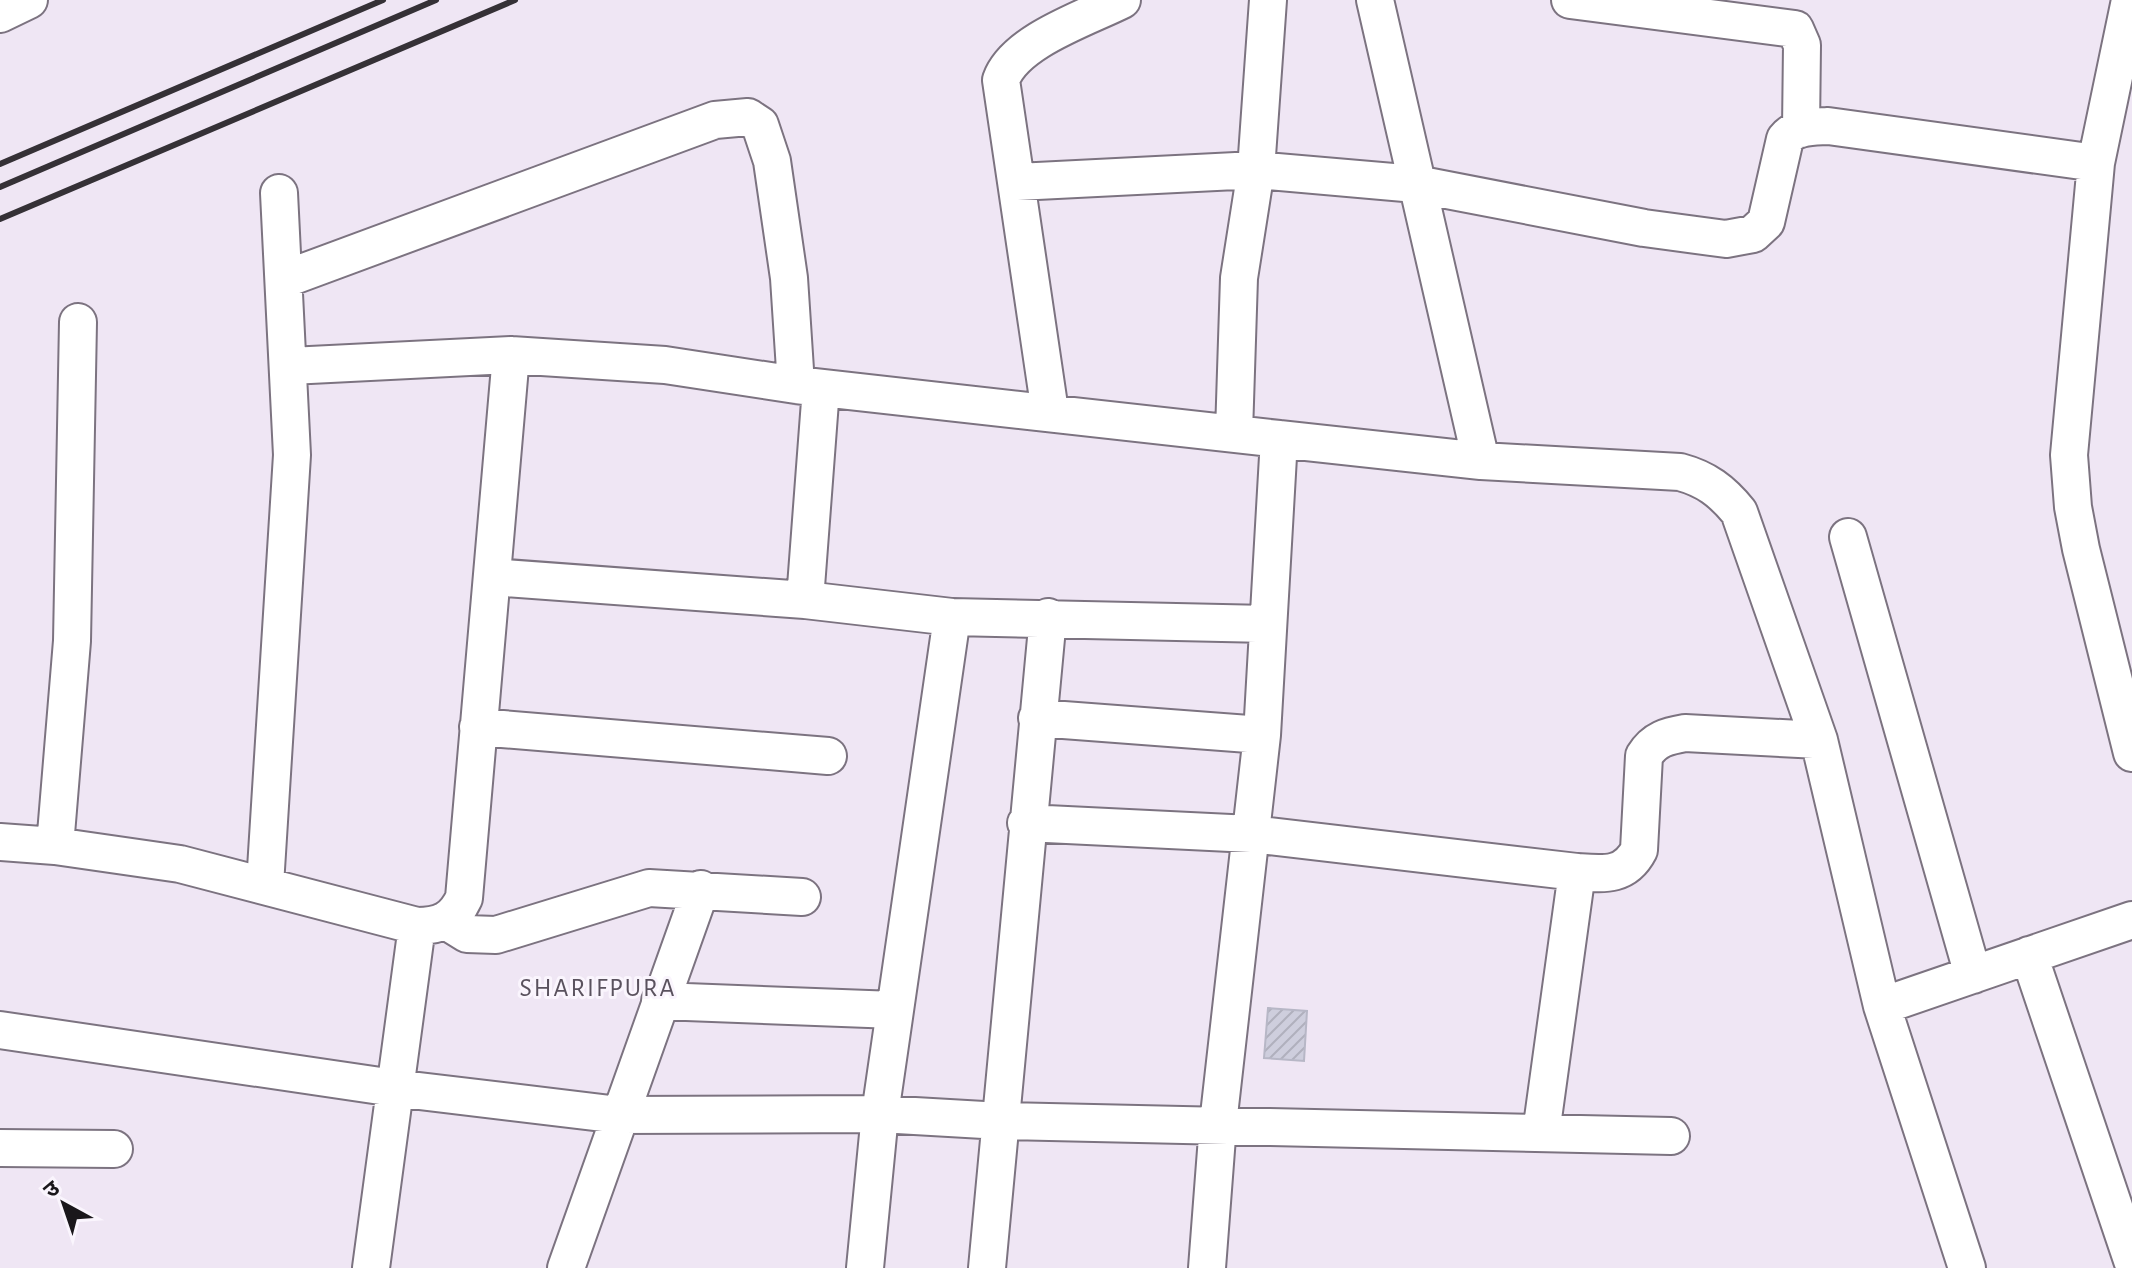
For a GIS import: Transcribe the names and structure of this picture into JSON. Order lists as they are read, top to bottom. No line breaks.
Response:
{"districts":["SHARIFPURA"],"north":"top left"}
